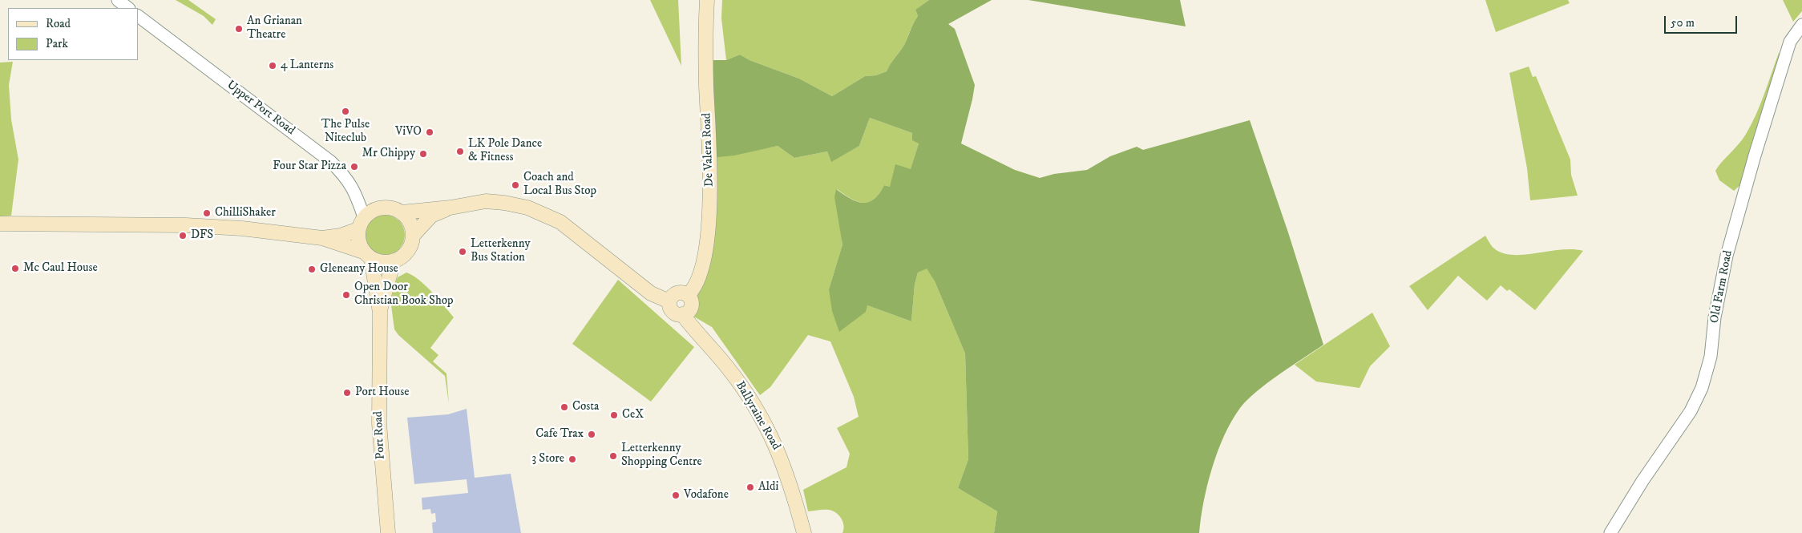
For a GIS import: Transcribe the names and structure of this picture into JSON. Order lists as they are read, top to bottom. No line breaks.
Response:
{"streets":{"main road":["De Valera Road","Ballyraine Road","Port Road"],"street":["Upper Port Road","Old Farm Road"]},"crossings":[["Upper Port Road","Port Road"],["De Valera Road","Ballyraine Road"]],"places":["An Grianan Theatre","4 Lanterns","The Pulse Niteclub","ViVO","LK Pole Dance & Fitness","Mr Chippy","Four Star Pizza","Coach and Local Bus Stop","ChilliShaker","DFS","Letterkenny Bus Station","Mc Caul House","Gleneany House","Open Door Christian Book Shop","Port House","Costa","CeX","Cafe Trax","Letterkenny Shopping Centre","3 Store","Aldi","Vodafone"],"legend":["Road","Park"],"scale_bar":"50 m"}
